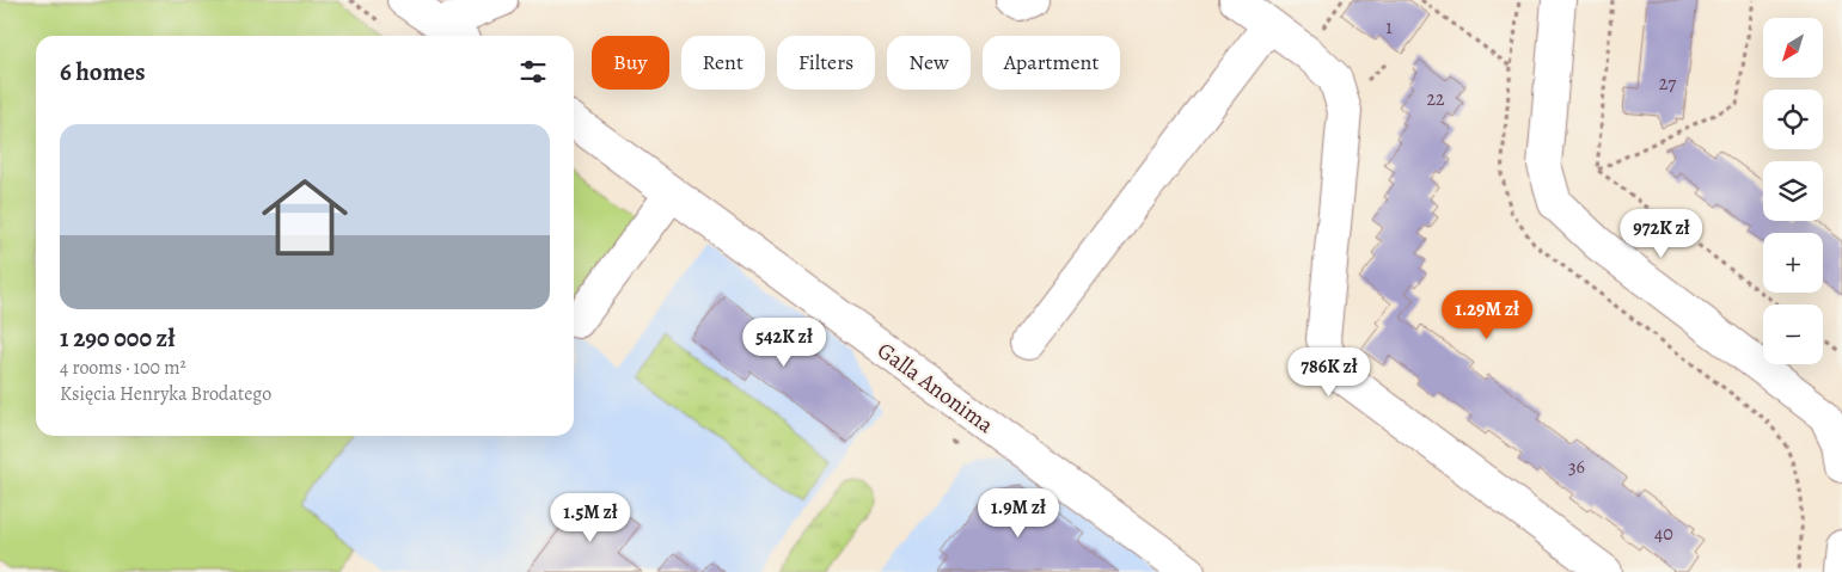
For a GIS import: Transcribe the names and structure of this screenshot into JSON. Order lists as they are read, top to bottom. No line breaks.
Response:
{"streets":{"street":["Galla Anonima"]},"house_numbers":["1","27","22","36","40"],"north":"bottom left","page":{"map_buttons":["+","−"],"chip":["Buy","Rent","Filters","New","Apartment"],"heading":"6 homes","list":[{"name":"1 290 000 zł","note":"4 rooms · 100 m² · Księcia Henryka Brodatego"}],"price":["972K zł","1.29M zł","542K zł","786K zł","1.9M zł","1.5M zł"]}}
